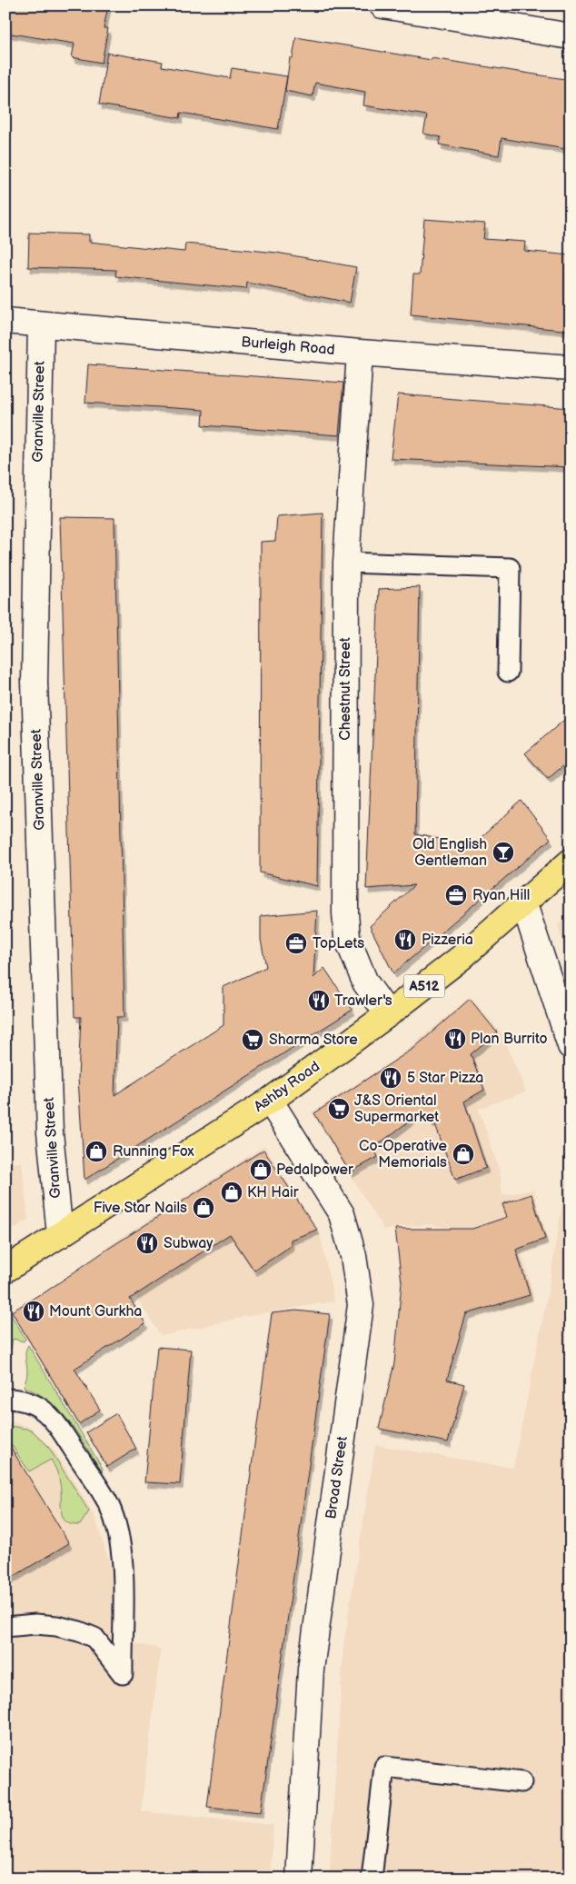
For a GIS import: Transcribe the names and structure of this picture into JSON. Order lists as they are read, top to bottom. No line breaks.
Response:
{"streets":{"main road":["A512","Ashby Road"],"street":["Burleigh Road","Granville Street","Chestnut Street","Broad Street"]},"crossings":[["Burleigh Road","Granville Street"],["Burleigh Road","Chestnut Street"],["Granville Street","Ashby Road"],["Chestnut Street","Ashby Road"],["Ashby Road","Broad Street"]],"places":{"bar":["Old English Gentleman"],"office":["Ryan Hill","TopLets"],"restaurant":["Pizzeria","Trawler's","Plan Burrito","5 Star Pizza","Subway","Mount Gurkha"],"supermarket":["Sharma Store","J&S Oriental Supermarket"],"shop":["Running Fox","Co-Operative Memorials","Pedalpower","KH Hair","Five Star Nails"]}}
